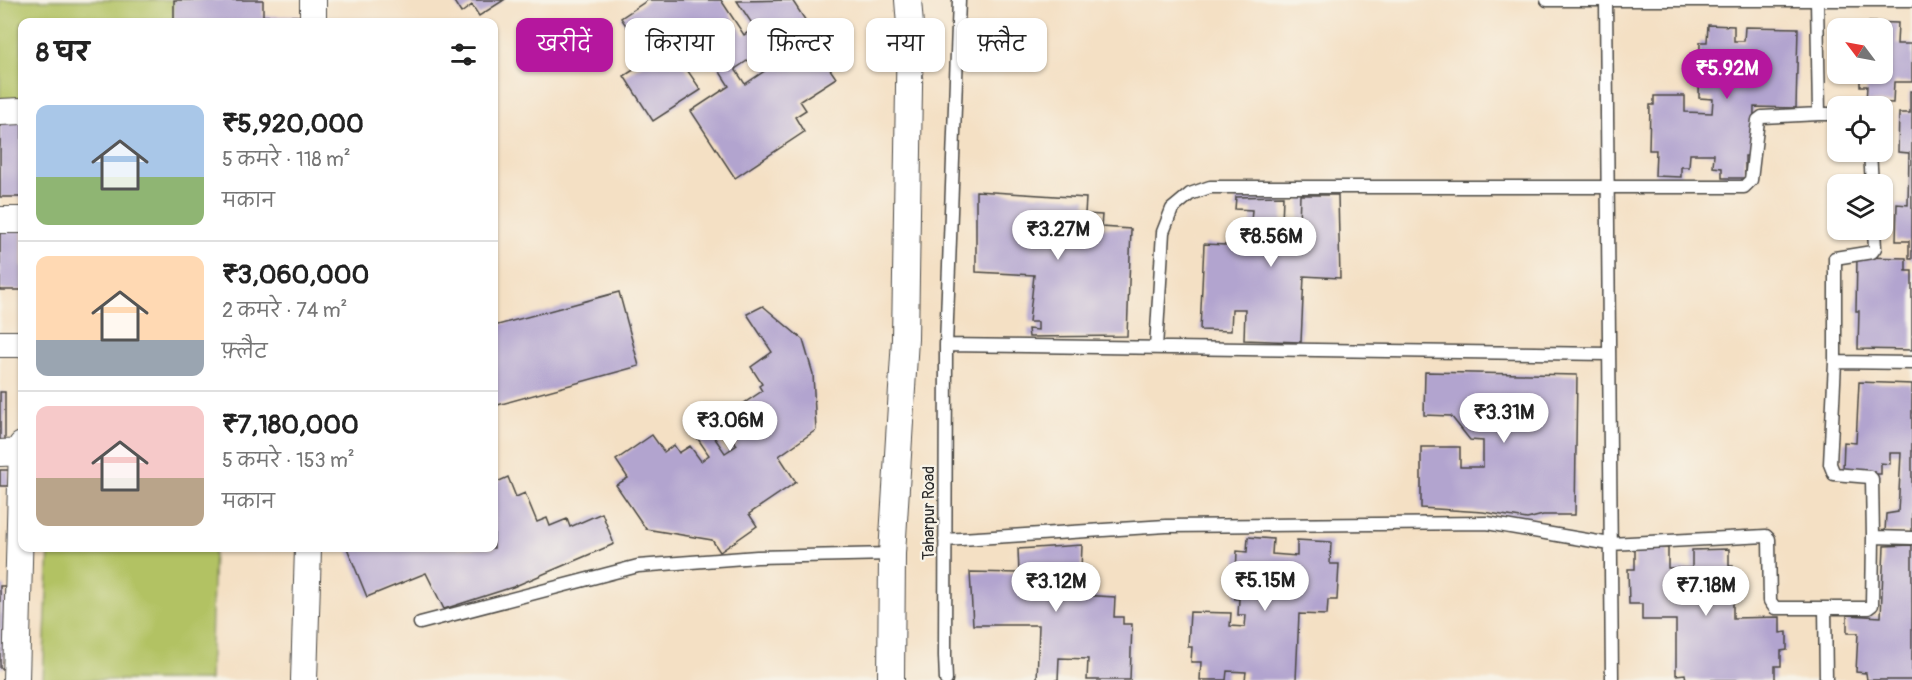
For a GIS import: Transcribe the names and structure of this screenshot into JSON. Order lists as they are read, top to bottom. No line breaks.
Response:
{"streets":{"lane":["Taharpur Road"]},"north":"top left","page":{"chip":["खरीदें","किराया","फ़िल्टर","नया","फ़्लैट"],"heading":"8 घर","price":["₹5.92M","₹3.27M","₹8.56M","₹3.31M","₹3.06M","₹5.15M","₹3.12M","₹7.18M"],"list":[{"name":"₹5,920,000","note":"5 कमरे · 118 m² · मकान"},{"name":"₹3,060,000","note":"2 कमरे · 74 m² · फ़्लैट"},{"name":"₹7,180,000","note":"5 कमरे · 153 m² · मकान"}]}}
